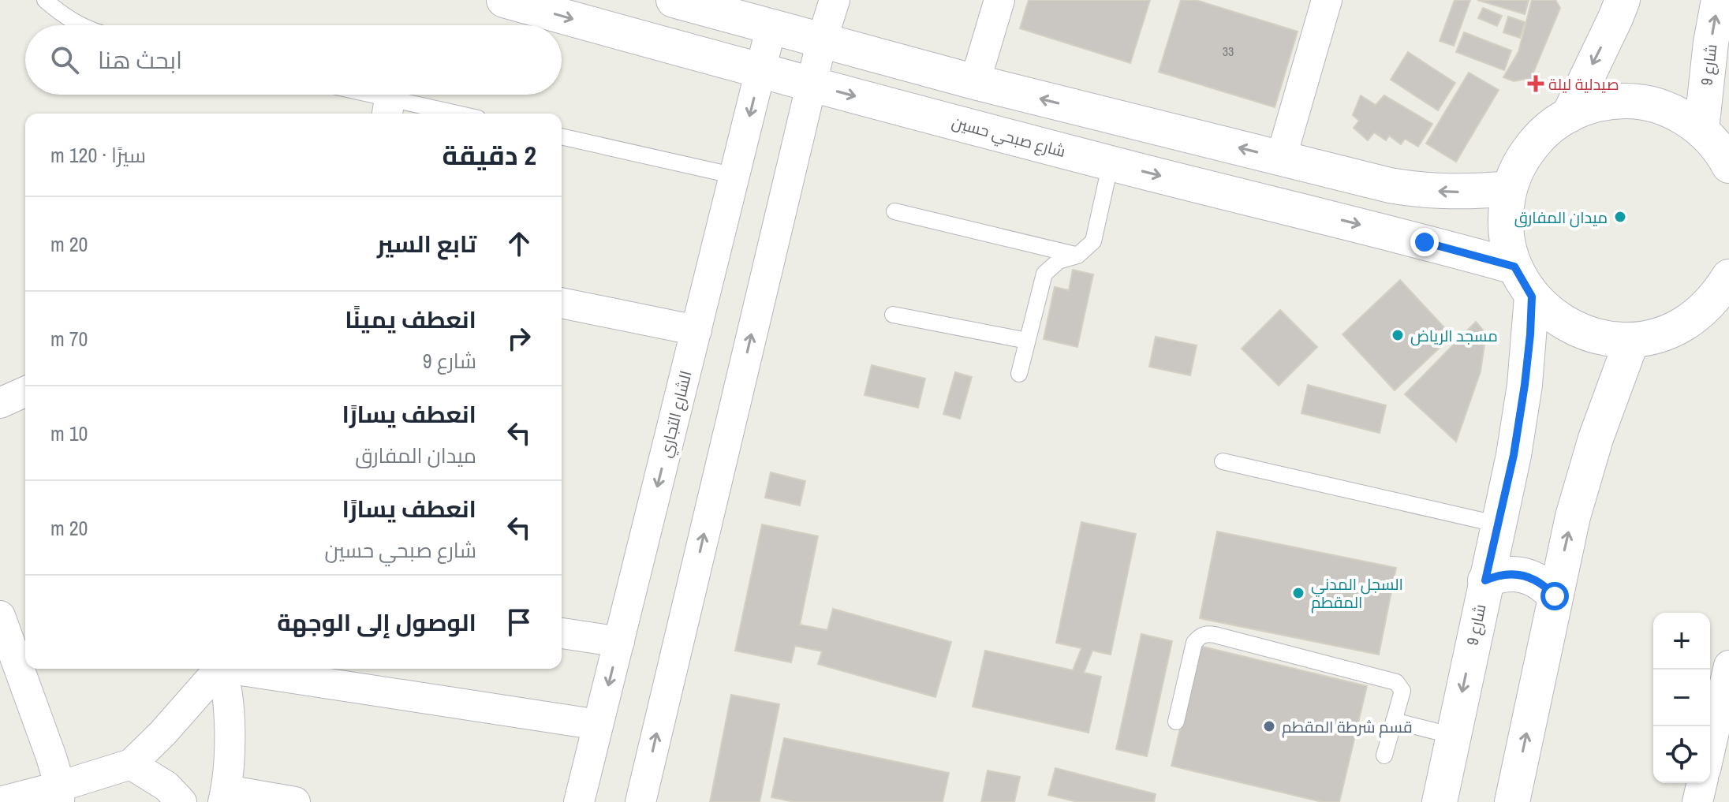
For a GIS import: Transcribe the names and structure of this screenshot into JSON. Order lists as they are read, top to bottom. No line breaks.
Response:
{"streets":{"main road":["شارع 9","شارع صبحي حسين"],"street":["الشارع التجاري"]},"crossings":[["شارع صبحي حسين","الشارع التجاري"]],"places":{"health":["صيدلية ليلة"],"other":["ميدان المفارق","مسجد الرياض","السجل المدني المقطم","قسم شرطة المقطم"]},"house_numbers":["33"],"page":{"search":"ابحث هنا","heading":["2 دقيقة","سيرًا · 120 m"],"list":[["تابع السير","20 m"],["انعطف يمينًا","شارع 9","70 m"],["انعطف يسارًا","ميدان المفارق","10 m"],["انعطف يسارًا","شارع صبحي حسين","20 m"],"الوصول إلى الوجهة"],"map_buttons":["+","−"]}}
